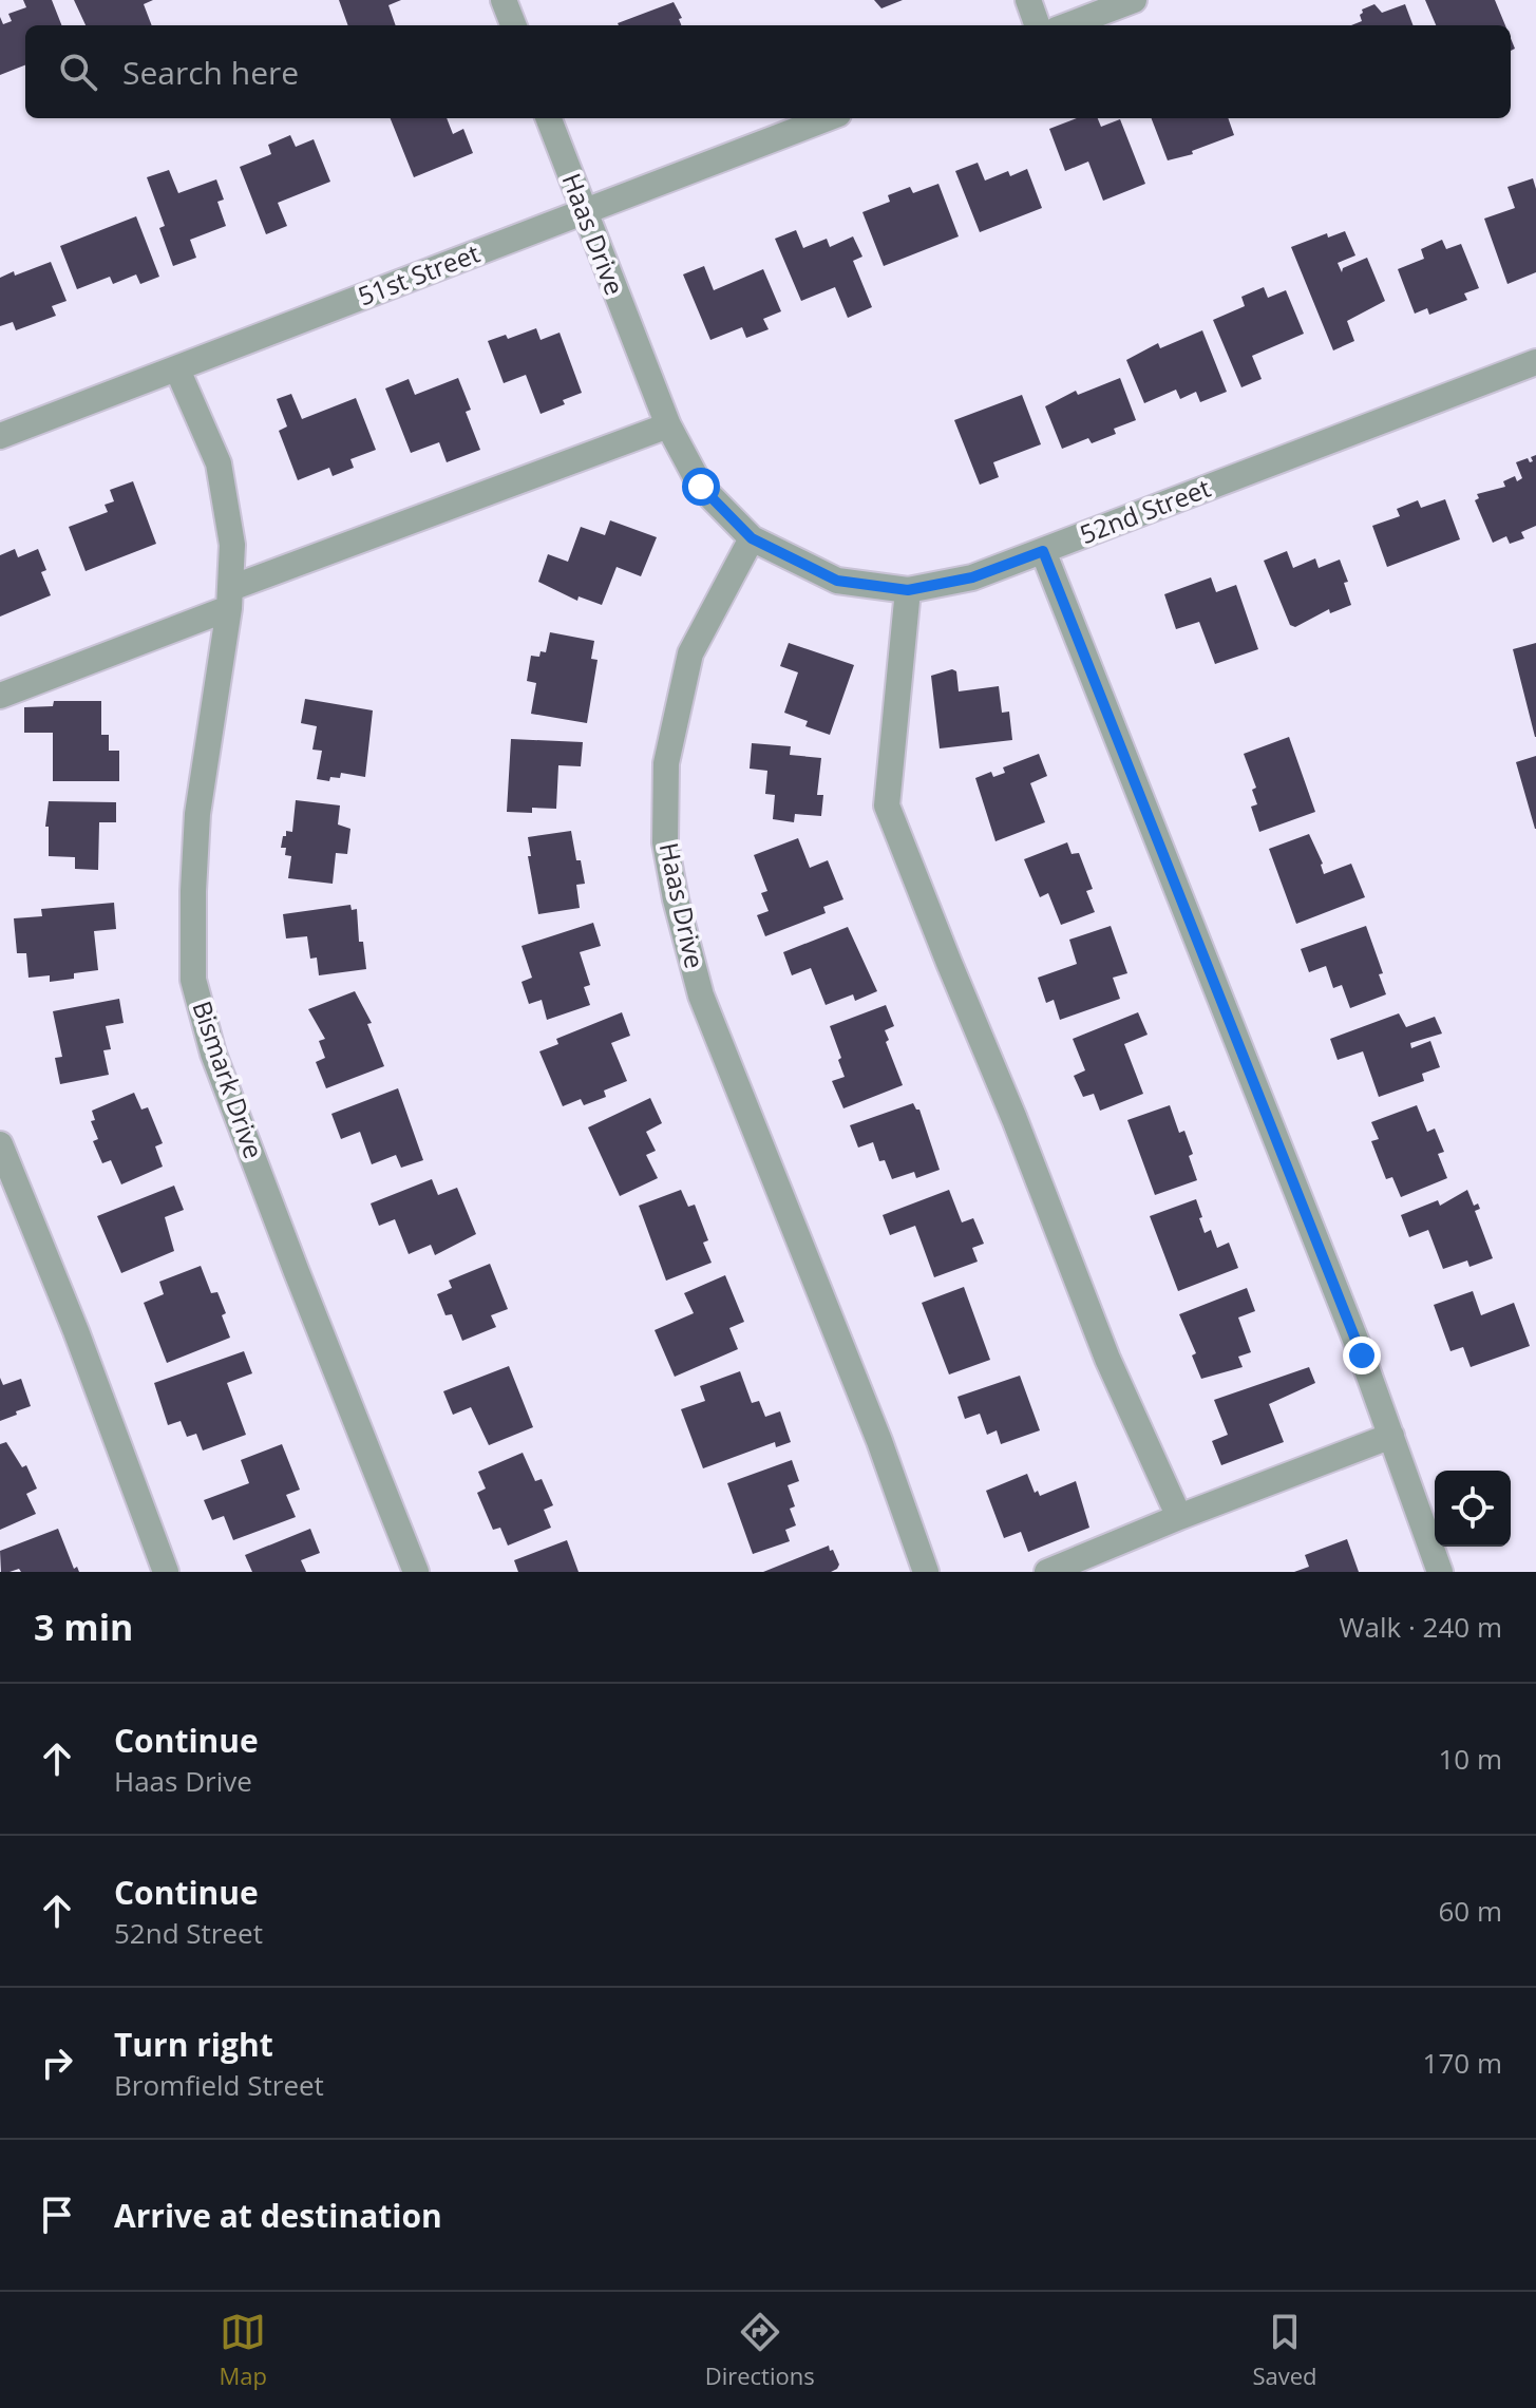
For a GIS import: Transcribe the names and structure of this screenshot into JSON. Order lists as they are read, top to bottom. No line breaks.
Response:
{"streets":{"street":["Haas Drive","51st Street","52nd Street","Bismark Drive"]},"crossings":[["Haas Drive","51st Street"],["Haas Drive","52nd Street"],["51st Street","Bismark Drive"]],"page":{"search":"Search here","heading":["3 min","Walk · 240 m"],"list":[["Continue","Haas Drive","10 m"],["Continue","52nd Street","60 m"],["Turn right","Bromfield Street","170 m"],"Arrive at destination"],"nav":["Map","Directions","Saved"]}}
